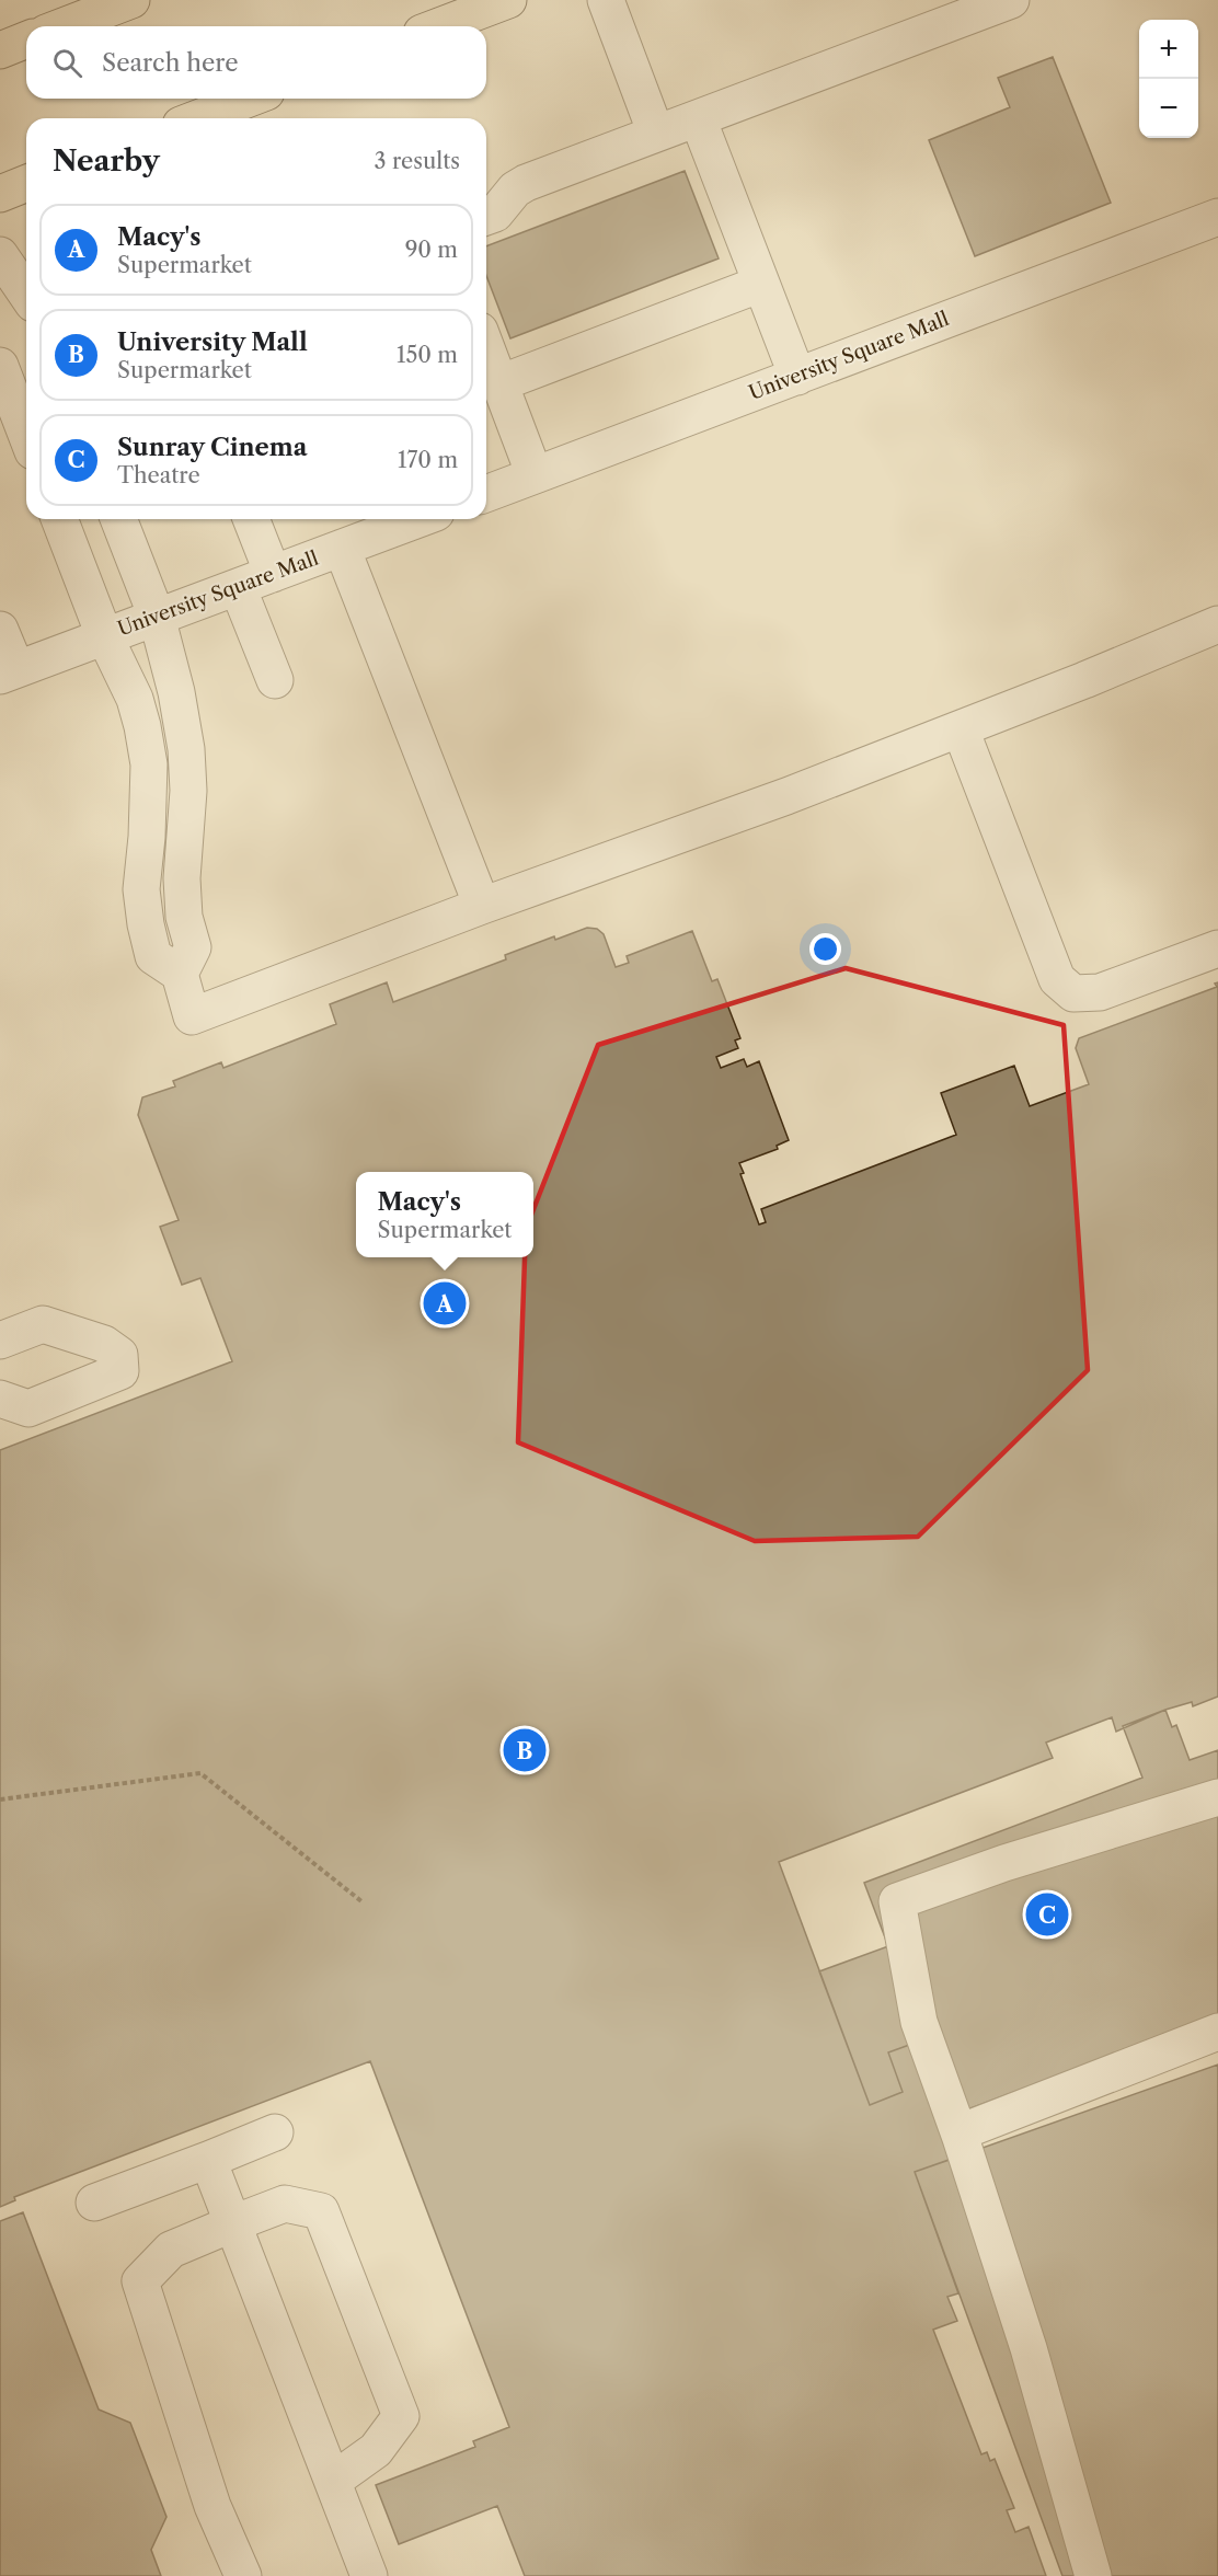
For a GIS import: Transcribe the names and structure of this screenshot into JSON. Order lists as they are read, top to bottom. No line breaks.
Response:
{"streets":{"lane":["University Square Mall"]},"page":{"map_buttons":["+","−"],"search":"Search here","heading":["Nearby","3 results"],"list":[{"mark":"A","name":"Macy's","note":"Supermarket","value":"90 m"},{"mark":"B","name":"University Mall","note":"Supermarket","value":"150 m"},{"mark":"C","name":"Sunray Cinema","note":"Theatre","value":"170 m"}],"popup":["Macy's","Supermarket"],"pins":["A","B","C"]}}
